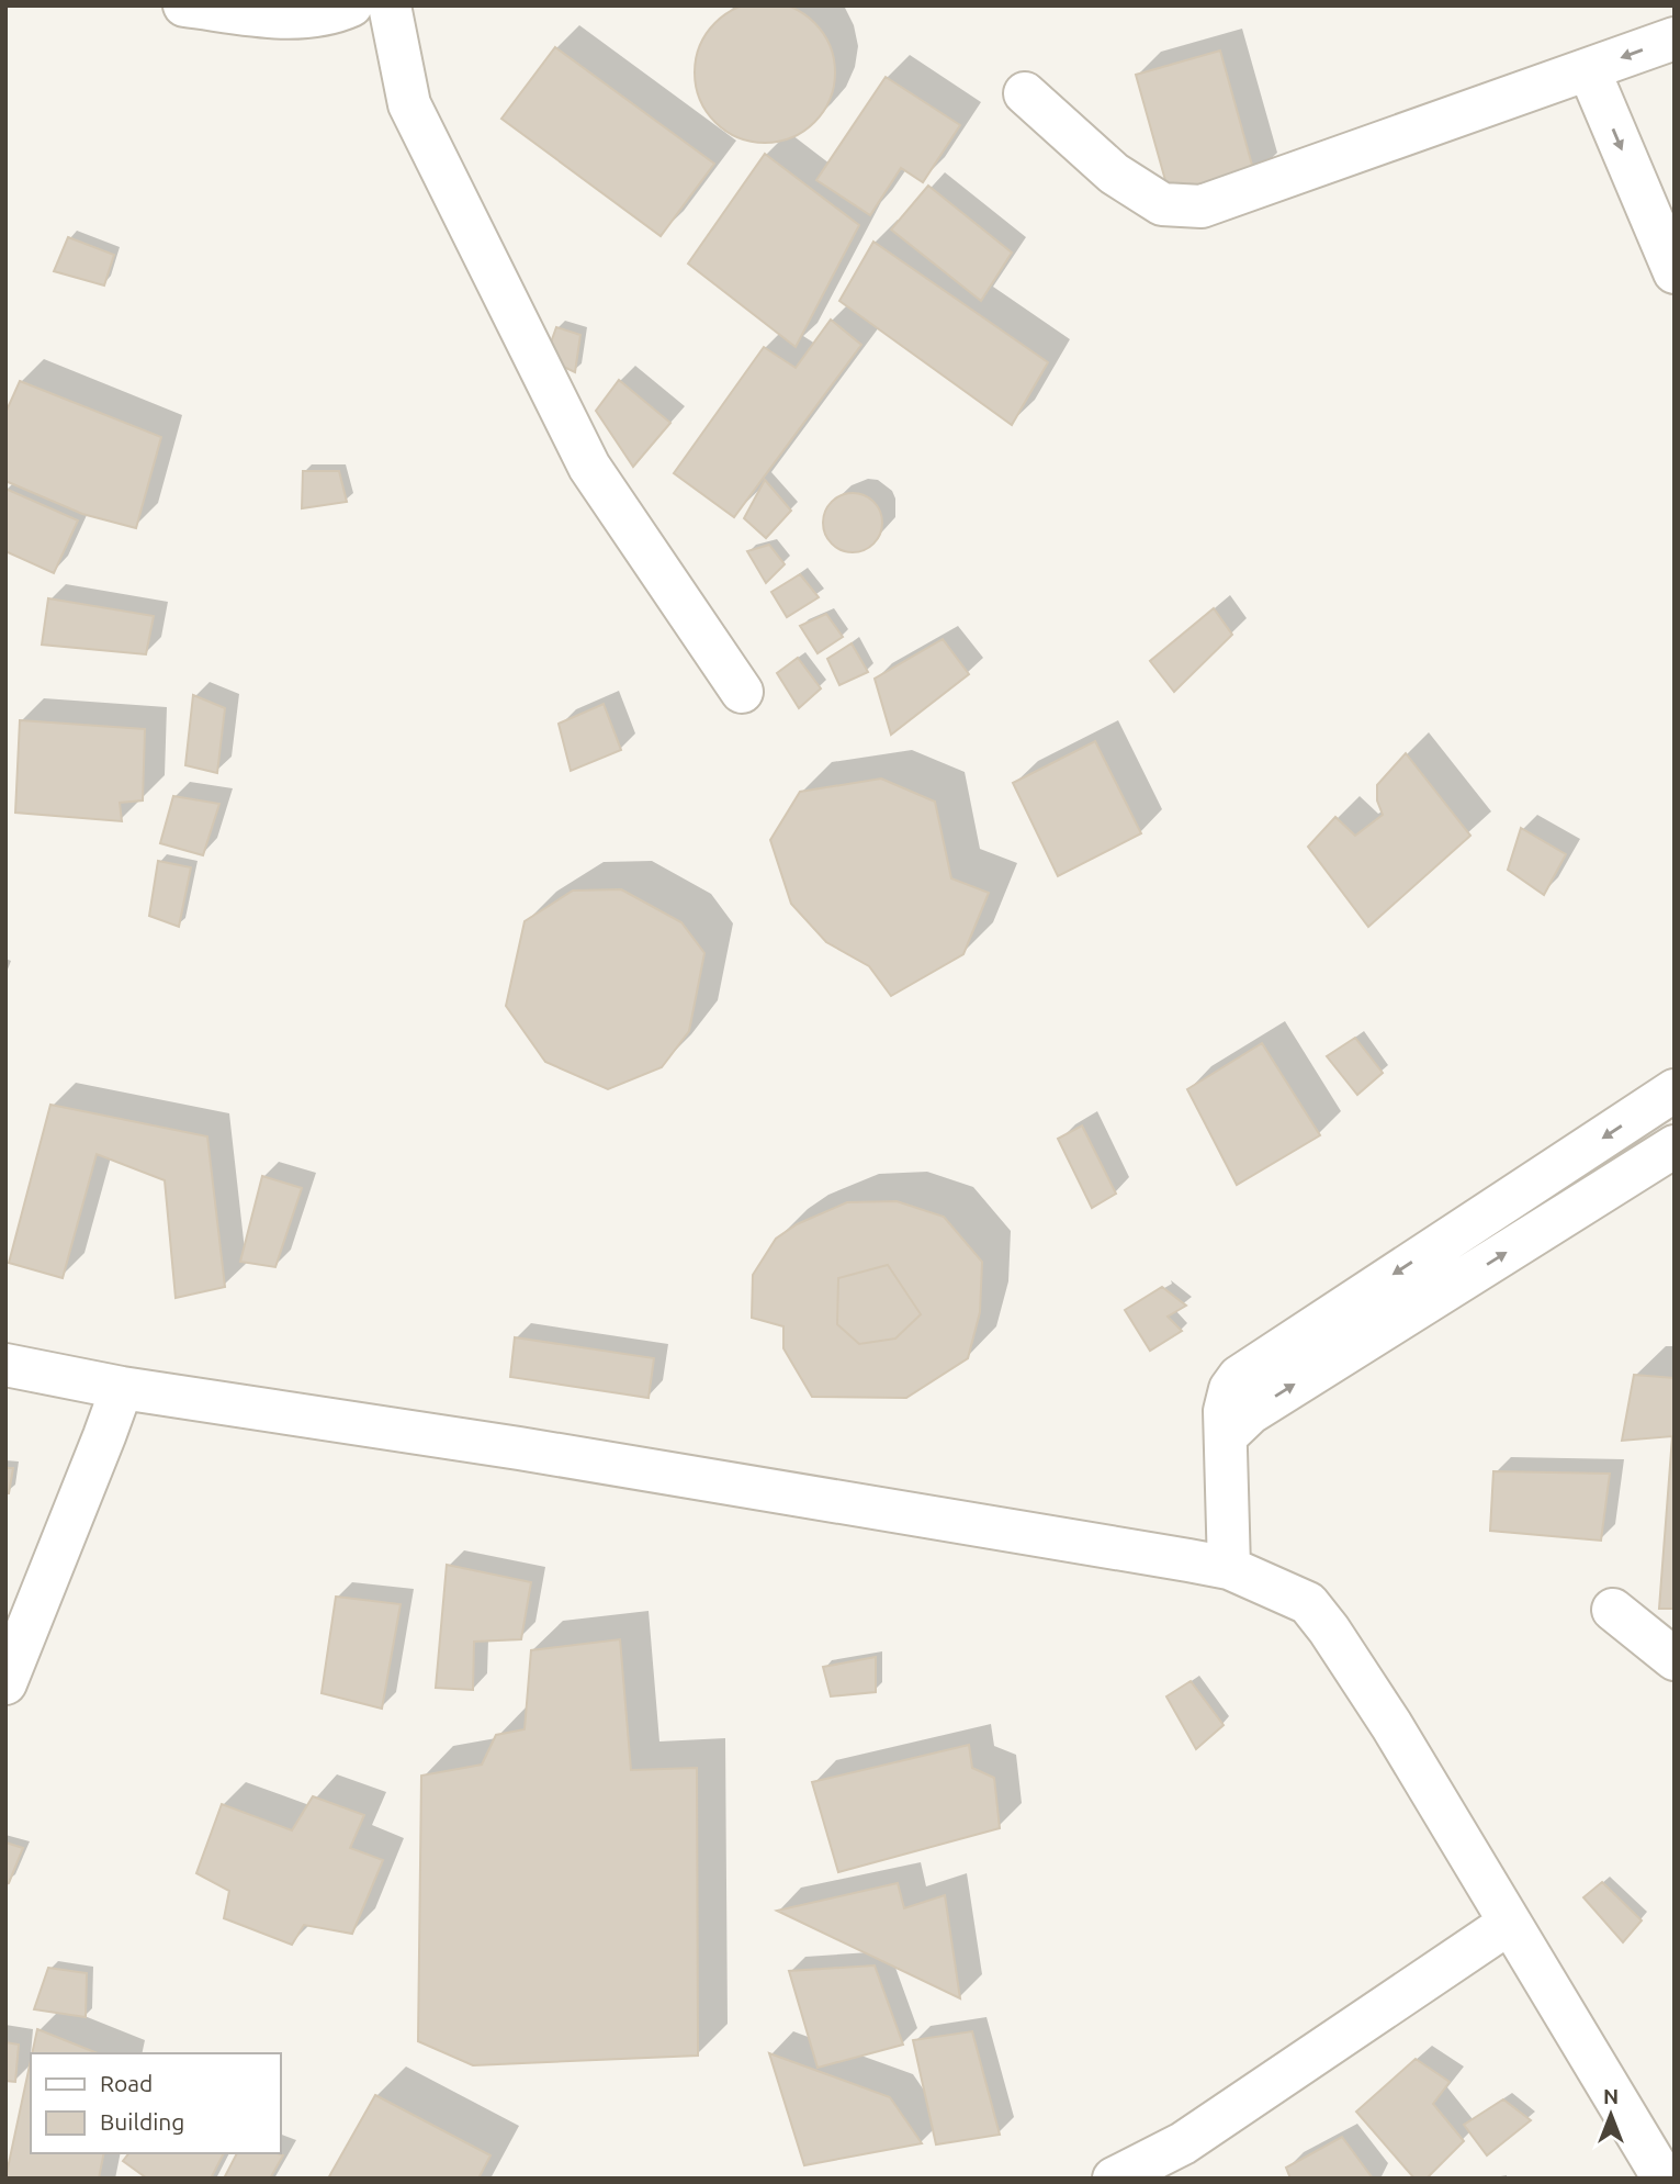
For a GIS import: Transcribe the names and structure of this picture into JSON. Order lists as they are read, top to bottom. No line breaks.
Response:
{"legend":["Road","Building"],"north":"top"}
